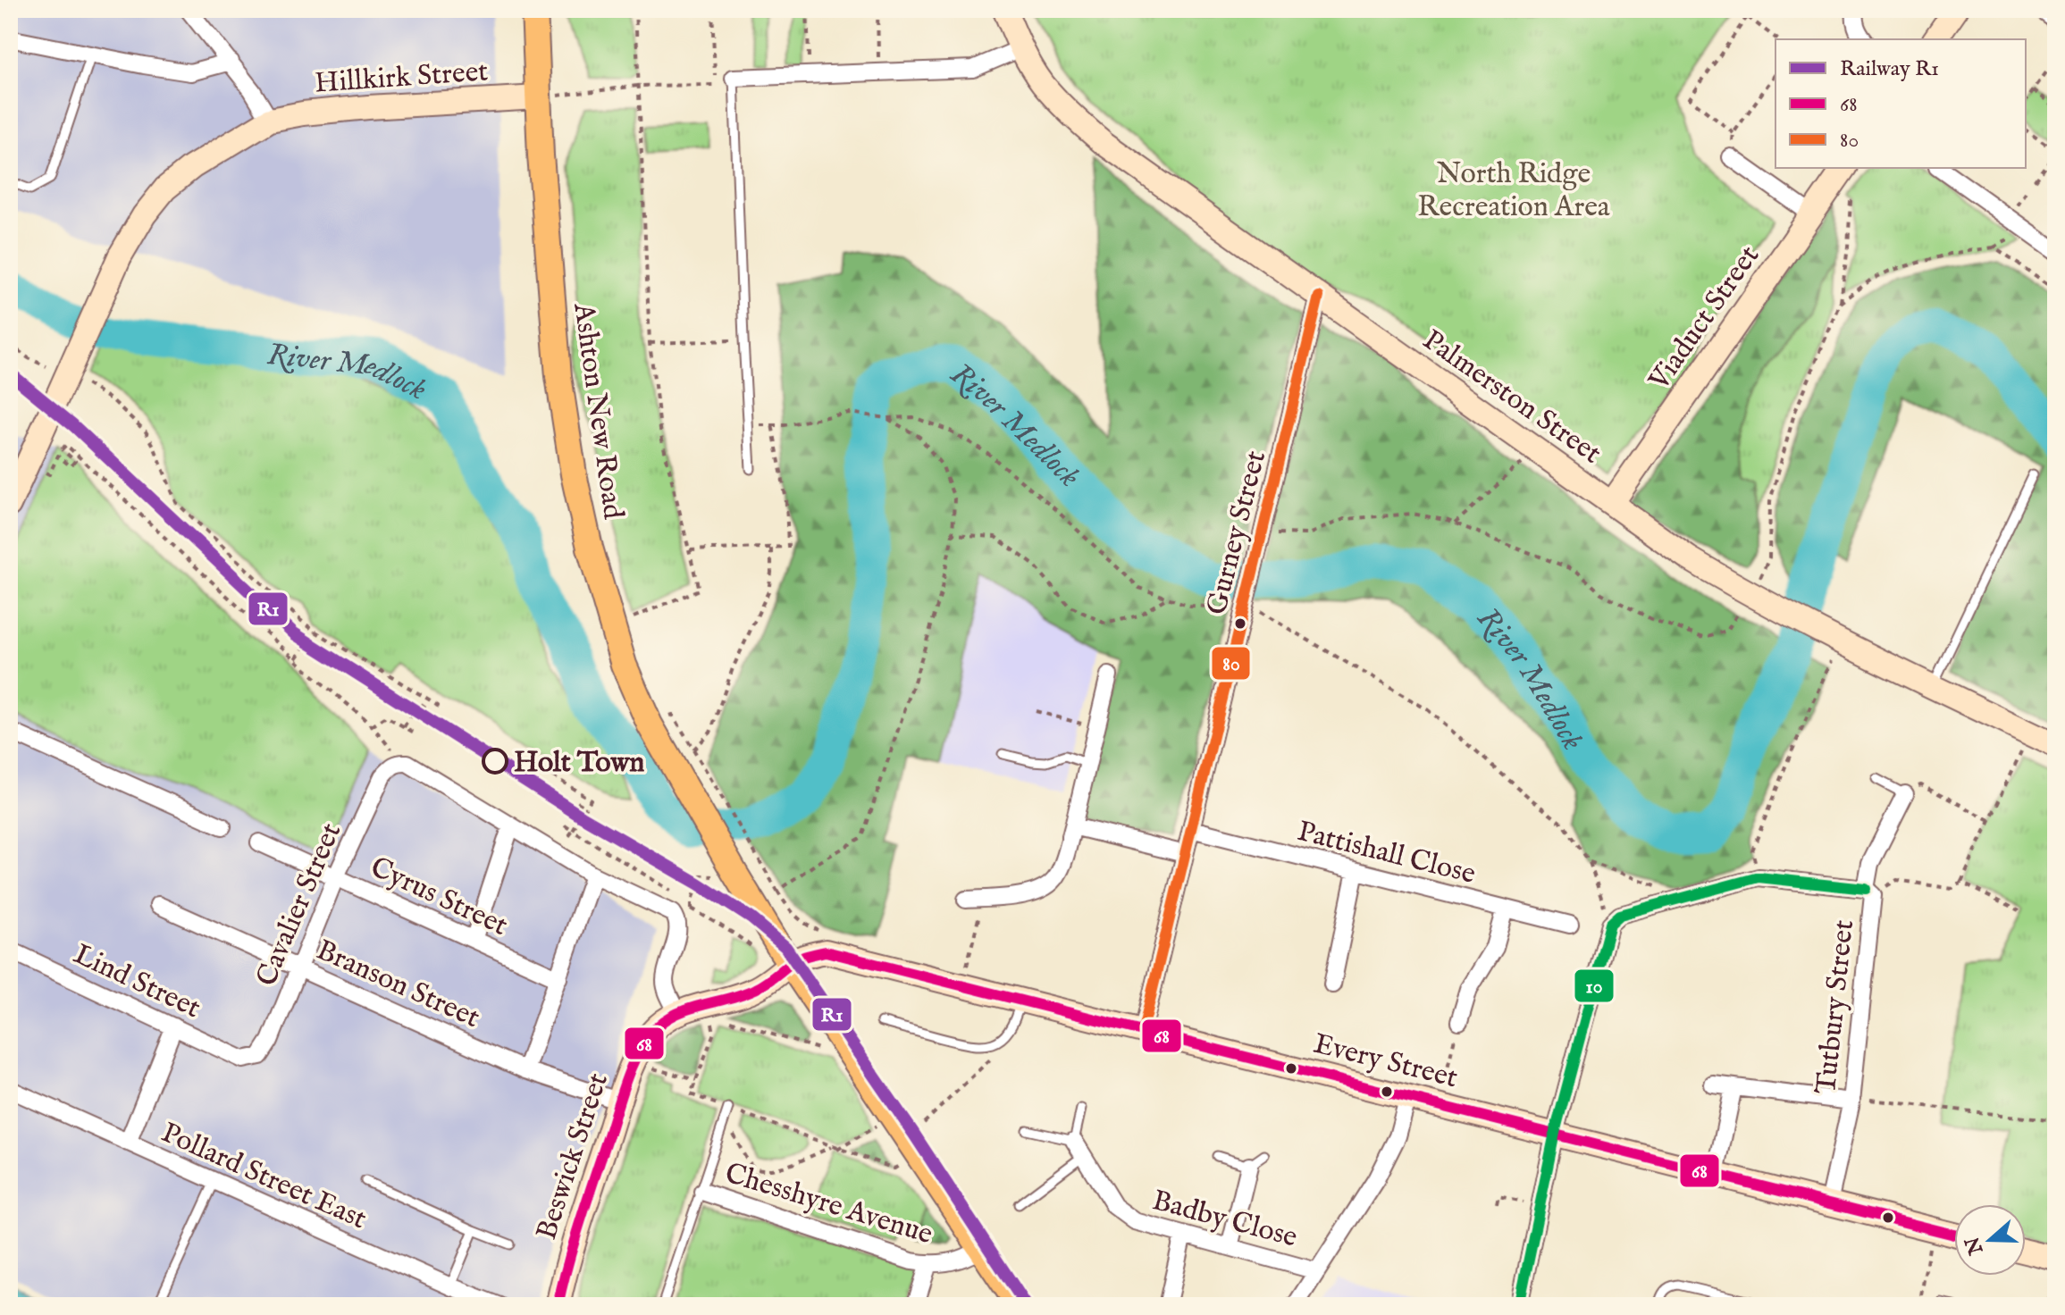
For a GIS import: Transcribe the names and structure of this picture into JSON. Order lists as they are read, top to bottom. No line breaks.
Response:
{"streets":{"main road":["Ashton New Road"],"street":["Hillkirk Street","Viaduct Street","Palmerston Street","Gurney Street","Pattishall Close","Cyrus Street","Cavalier Street","Lind Street","Branson Street","Tutbury Street","Every Street","Beswick Street","Pollard Street East","Chesshyre Avenue","Badby Close"]},"crossings":[["Hillkirk Street","Ashton New Road"],["Viaduct Street","Palmerston Street"],["Palmerston Street","Gurney Street"],["Ashton New Road","Every Street"],["Ashton New Road","Chesshyre Avenue"],["Gurney Street","Pattishall Close"],["Gurney Street","Every Street"],["Cyrus Street","Cavalier Street"],["Cavalier Street","Lind Street"],["Cavalier Street","Branson Street"],["Branson Street","Beswick Street"],["Tutbury Street","Every Street"],["Every Street","Beswick Street"]],"water":["River Medlock"],"parks":["North Ridge Recreation Area"],"places":["Holt Town"],"lines":["transit line 80","rail line R1","transit line 10","transit line 68"],"legend":["Railway R1","68","80"],"north":"left"}
